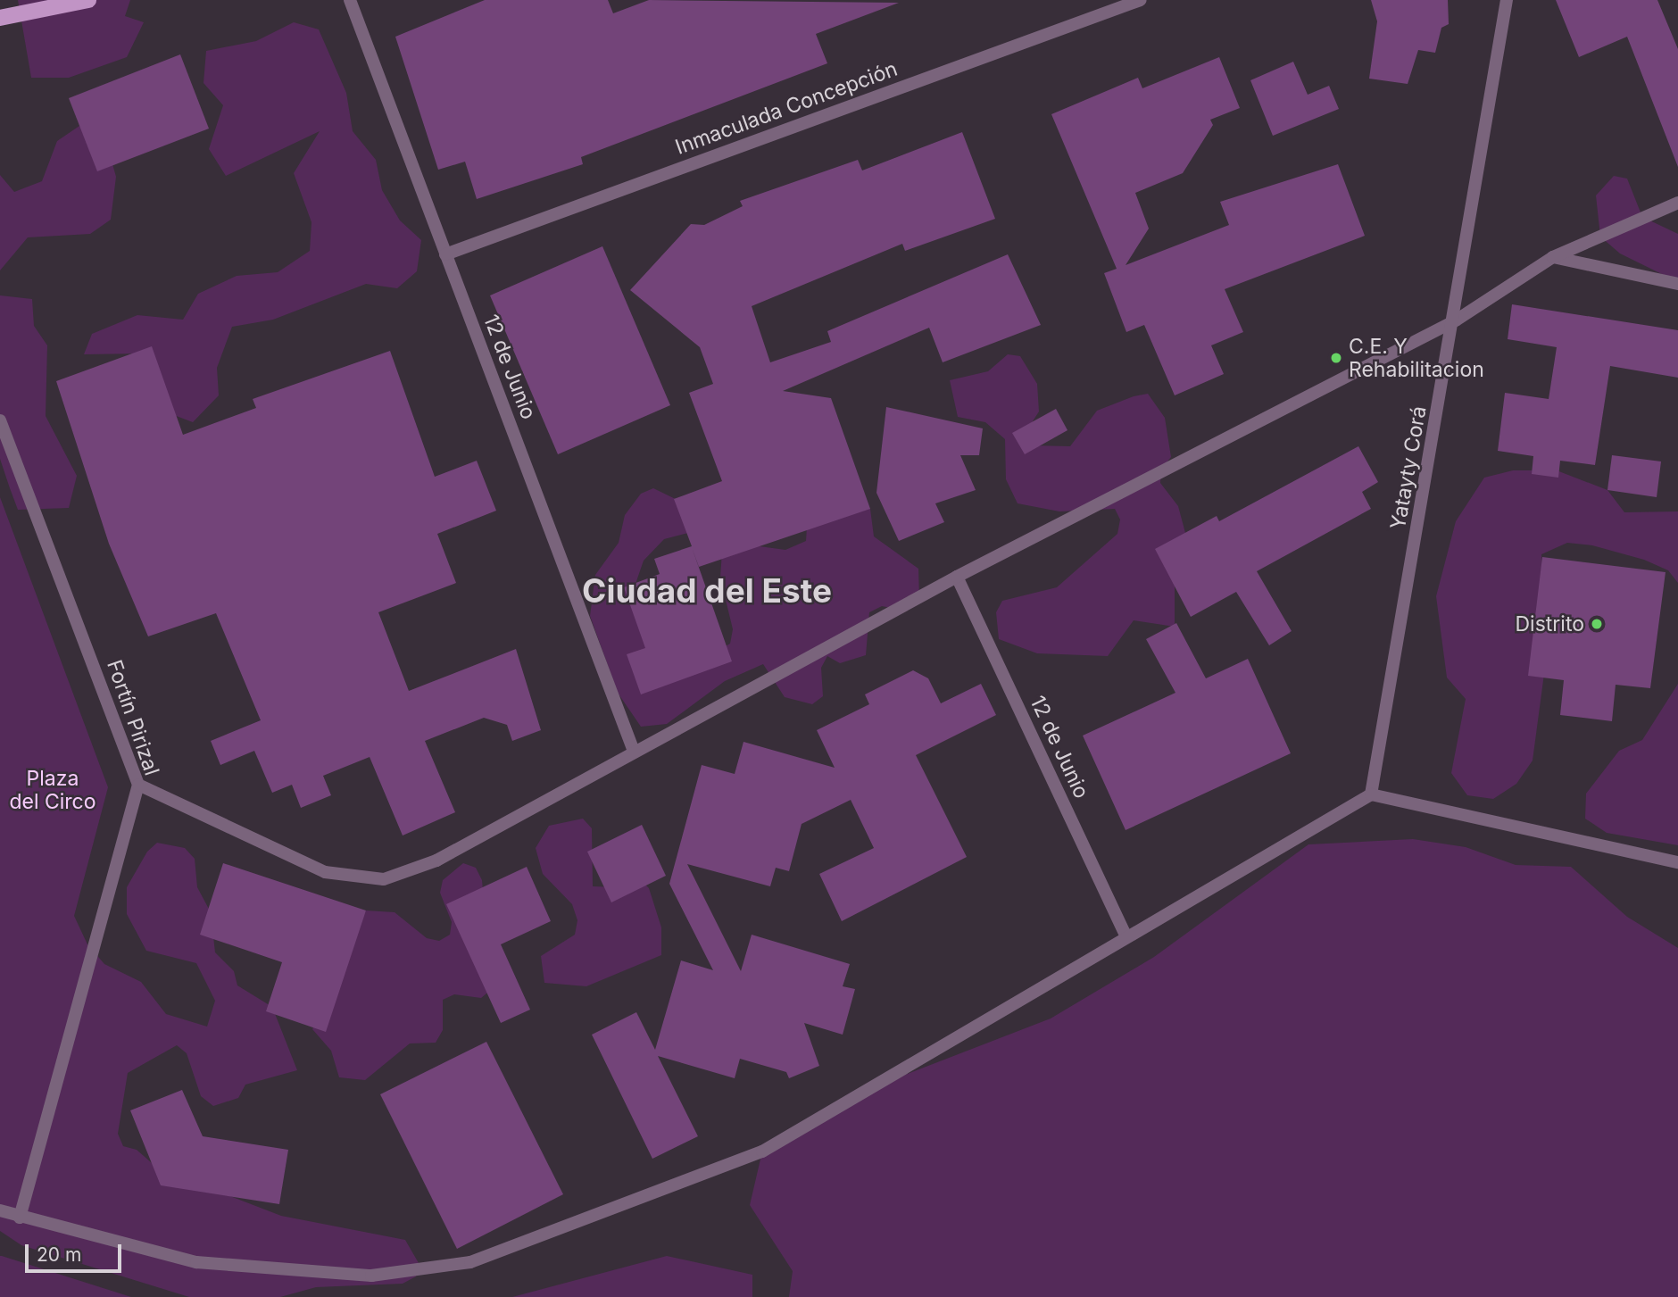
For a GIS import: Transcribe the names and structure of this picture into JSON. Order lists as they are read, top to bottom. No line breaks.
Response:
{"streets":{"street":["Inmaculada Concepción","12 de Junio","Yatayty Corá","Fortín Pirizal"]},"crossings":[["Inmaculada Concepción","12 de Junio"]],"districts":["Ciudad del Este"],"parks":["Plaza del Circo"],"places":["C.E. Y Rehabilitacion","Distrito"],"scale_bar":"20 m"}
